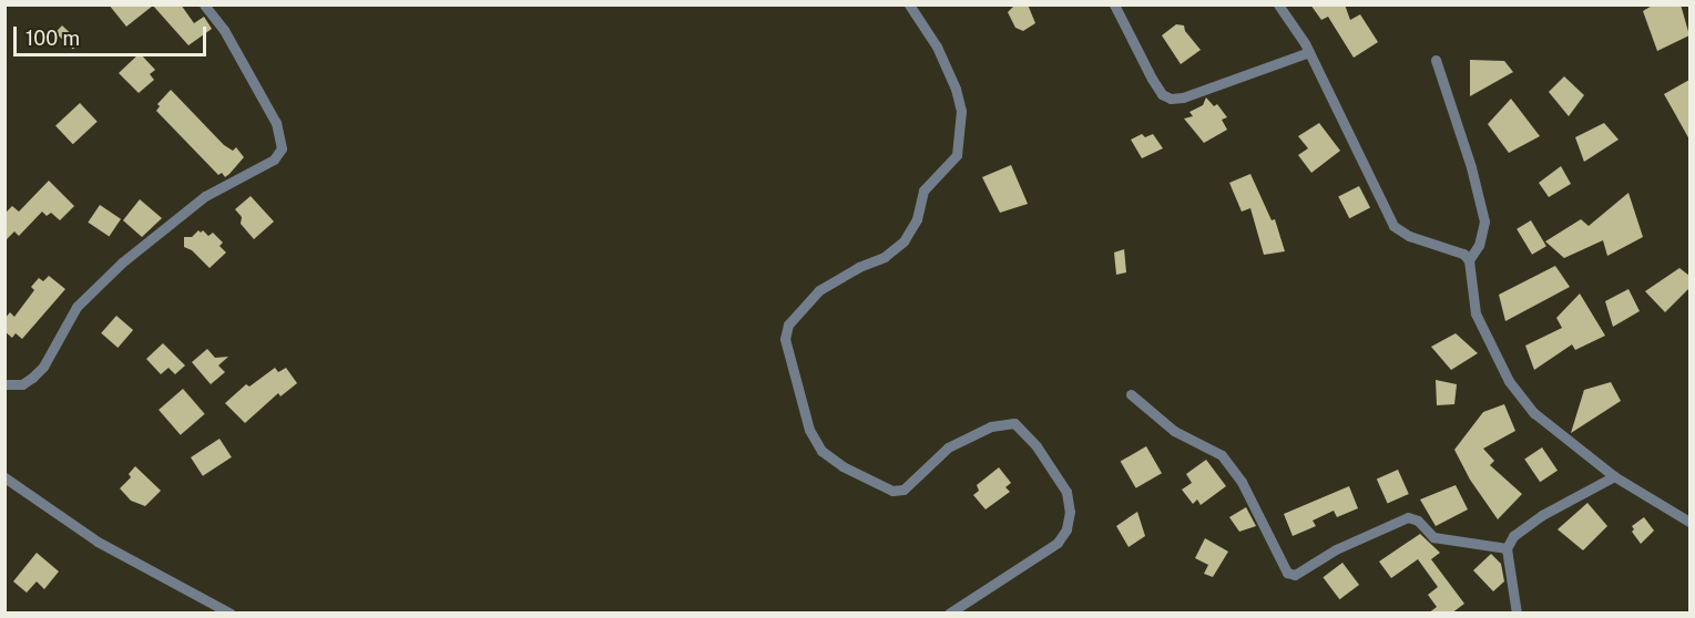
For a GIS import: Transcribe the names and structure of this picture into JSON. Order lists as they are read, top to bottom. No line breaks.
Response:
{"scale_bar":"100 m"}
